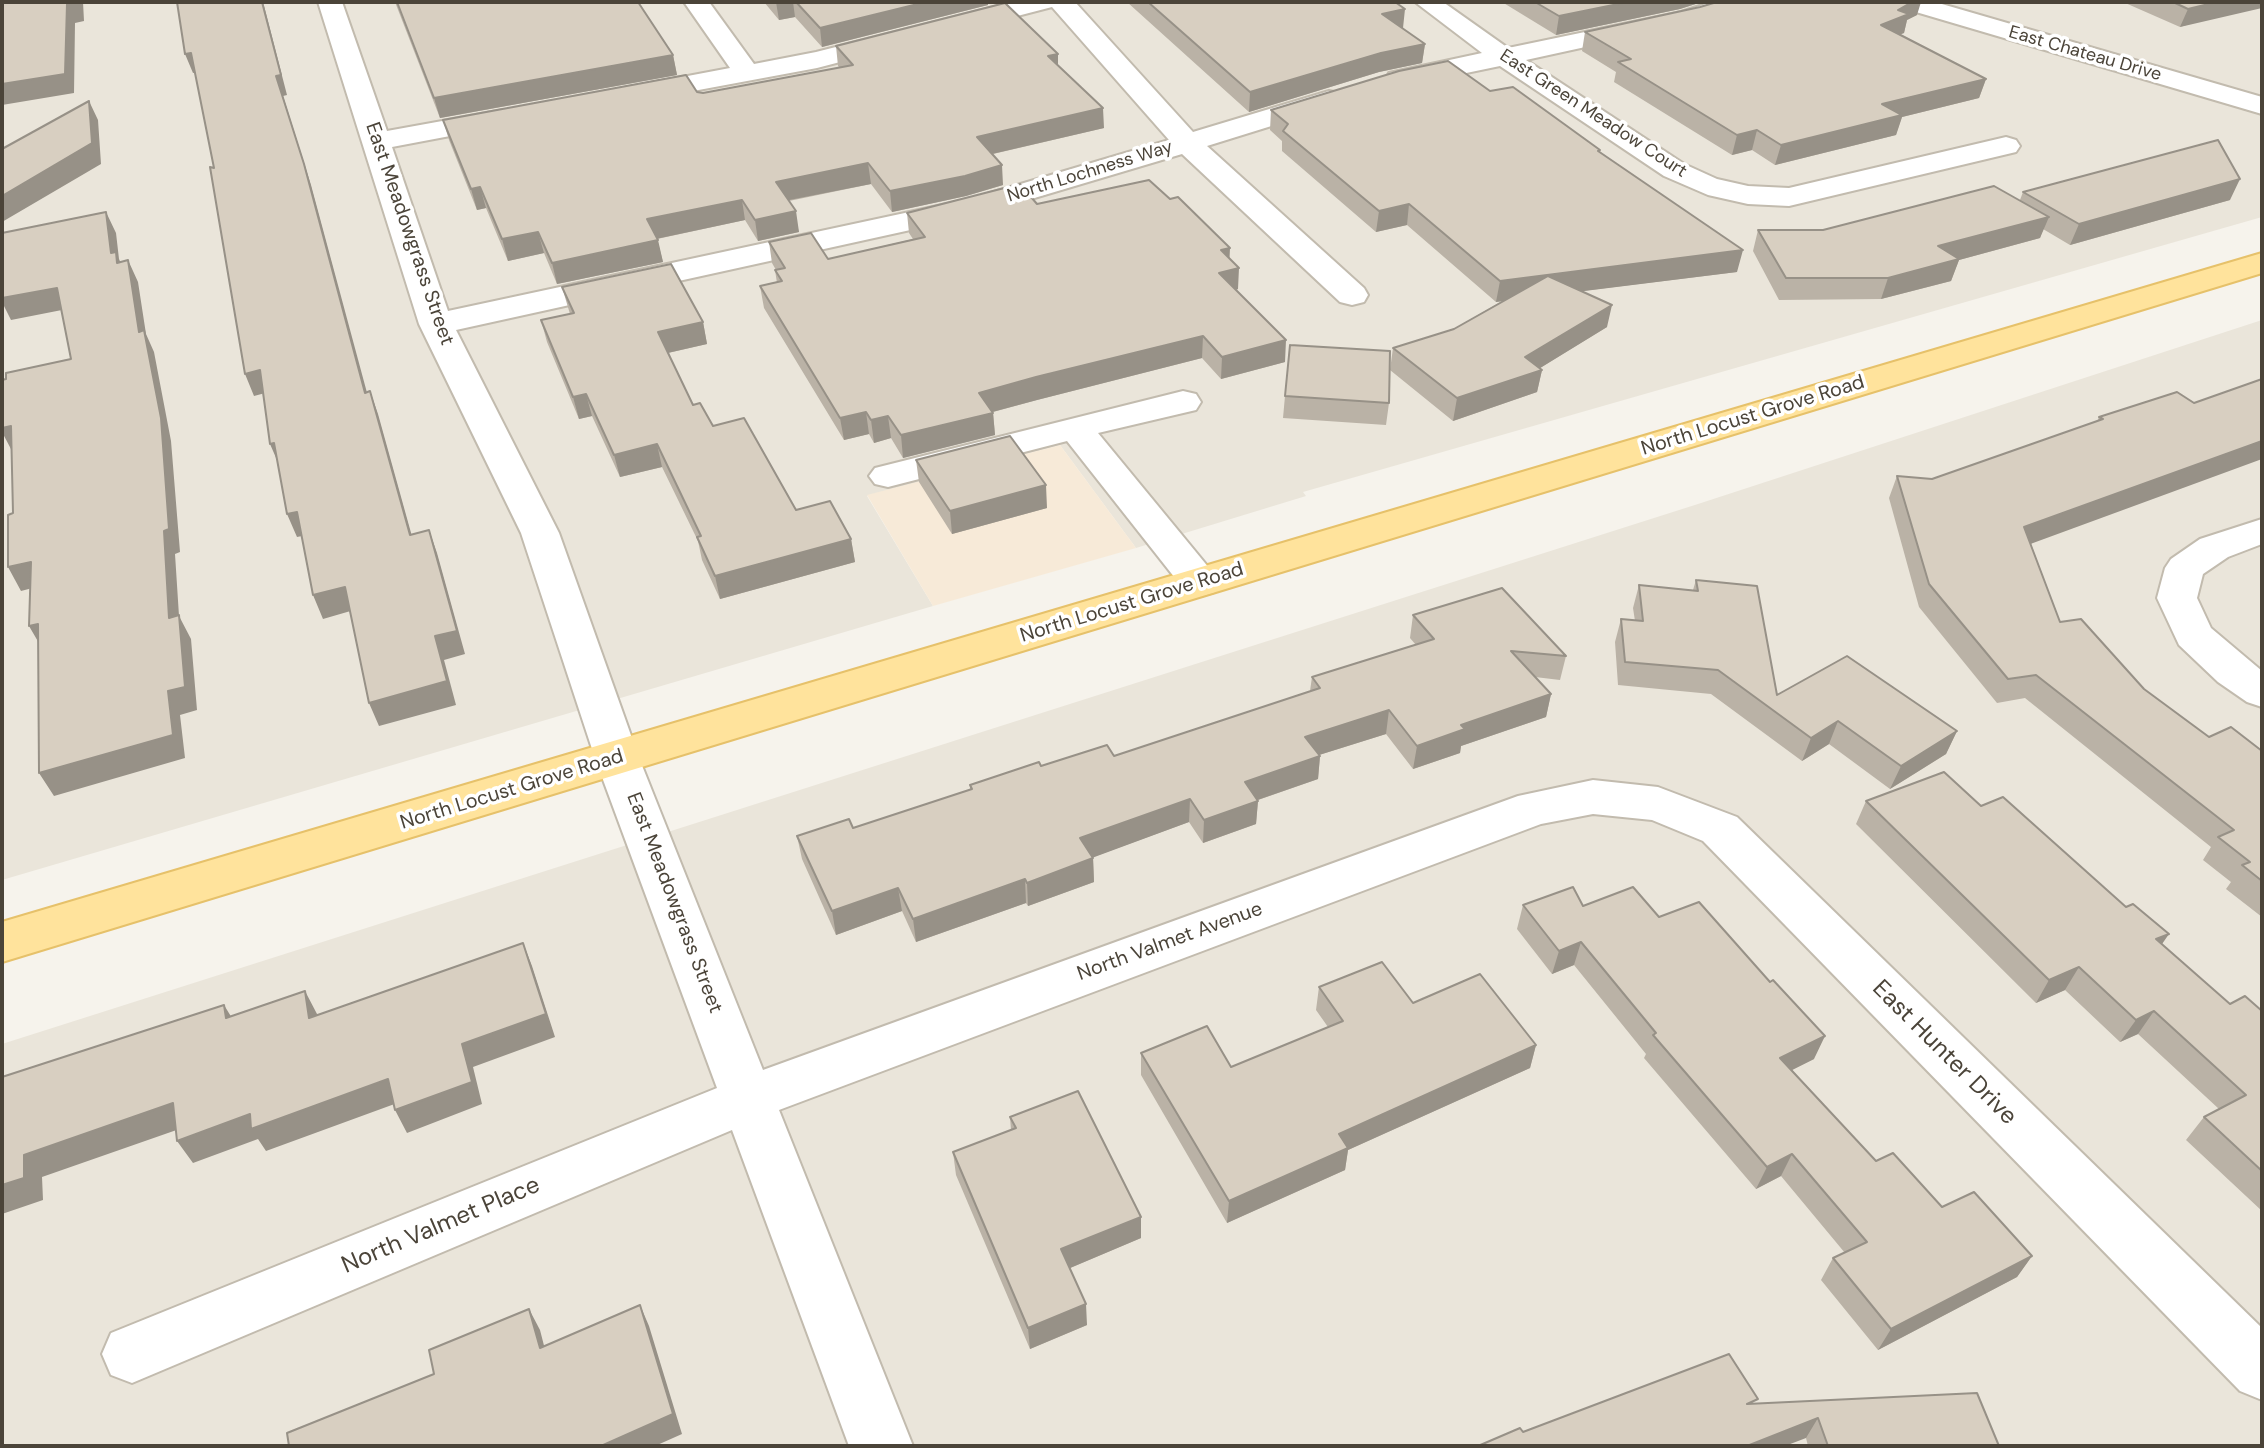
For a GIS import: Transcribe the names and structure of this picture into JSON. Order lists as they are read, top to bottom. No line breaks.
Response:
{"streets":{"main road":["North Locust Grove Road"],"street":["East Chateau Drive","East Green Meadow Court","North Lochness Way","East Meadowgrass Street","North Valmet Avenue","East Hunter Drive","North Valmet Place"]},"crossings":[["East Green Meadow Court","North Lochness Way"],["North Lochness Way","East Meadowgrass Street"],["East Meadowgrass Street","North Locust Grove Road"],["East Meadowgrass Street","North Valmet Avenue"],["East Meadowgrass Street","North Valmet Place"],["North Valmet Avenue","East Hunter Drive"],["North Valmet Avenue","North Valmet Place"]]}
